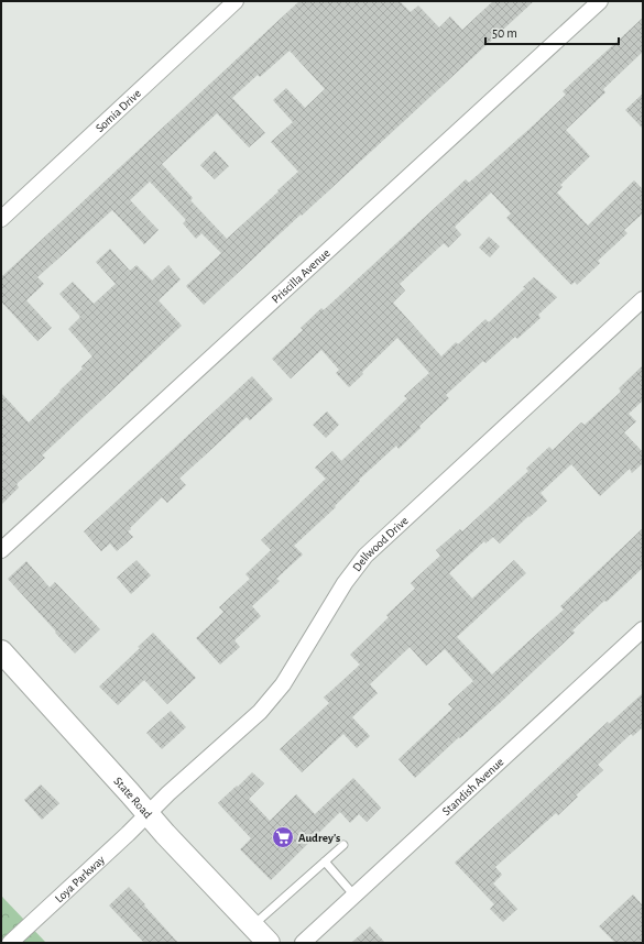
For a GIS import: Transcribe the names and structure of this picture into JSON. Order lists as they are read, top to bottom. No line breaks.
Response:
{"streets":{"main road":["State Road"],"street":["Somia Drive","Priscilla Avenue","Dellwood Drive","Standish Avenue","Loya Parkway"]},"crossings":[["Dellwood Drive","State Road"],["Dellwood Drive","Loya Parkway"],["State Road","Loya Parkway"]],"places":{"supermarket":["Audrey's"]},"scale_bar":"50 m"}
